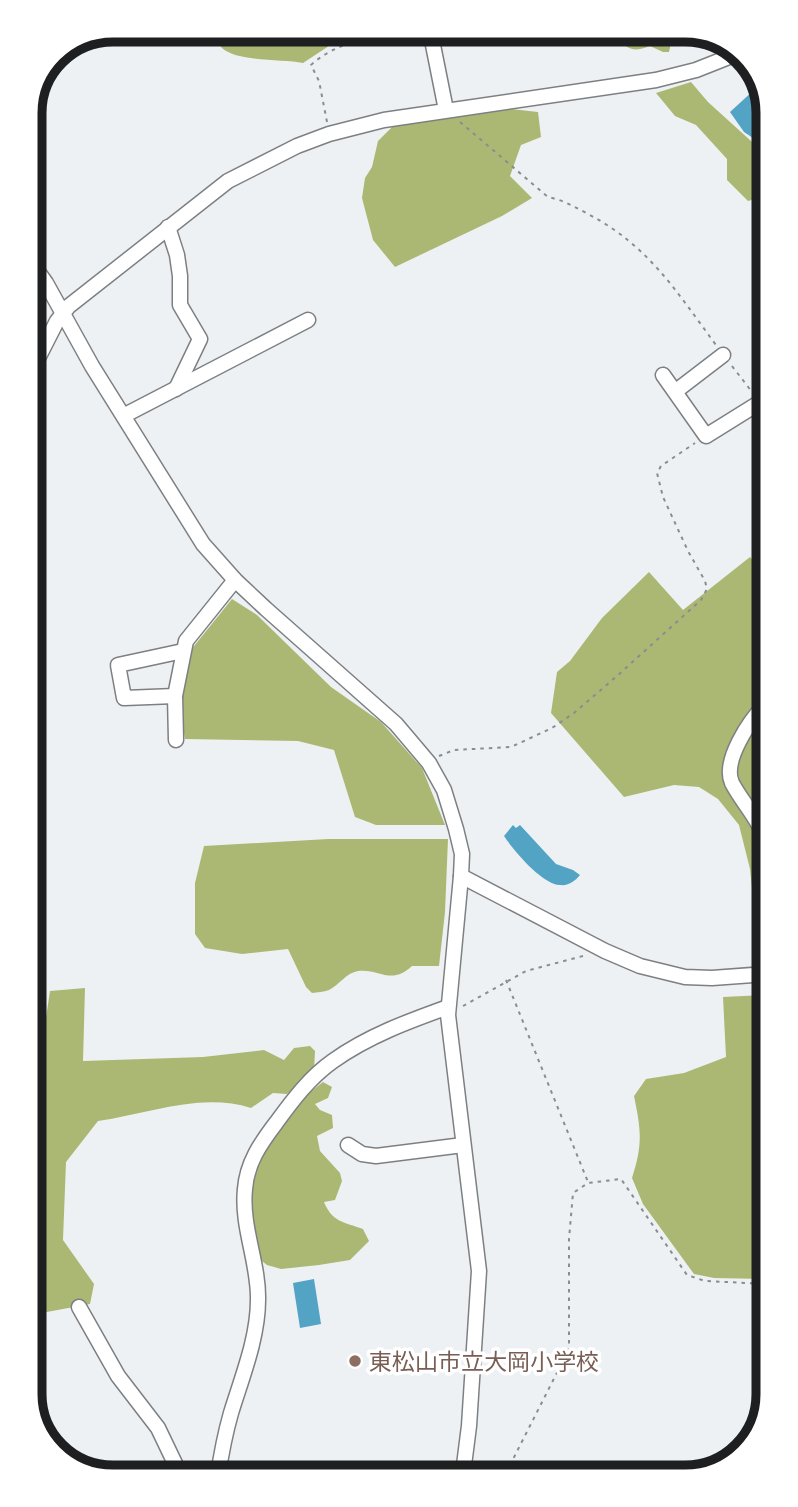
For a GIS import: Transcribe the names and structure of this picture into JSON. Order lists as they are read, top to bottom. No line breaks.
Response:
{"places":["東松山市立大岡小学校"]}
